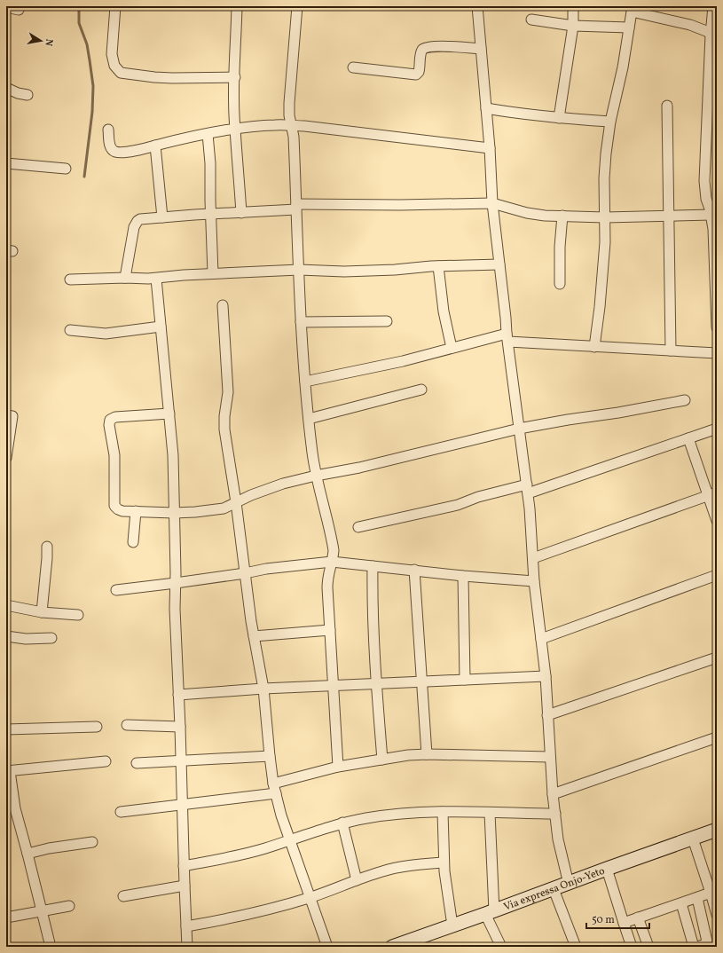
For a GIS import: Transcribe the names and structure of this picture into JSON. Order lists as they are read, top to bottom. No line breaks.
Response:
{"streets":{"main road":["Via expressa Onjo-Yeto"]},"scale_bar":"50 m","north":"right"}
